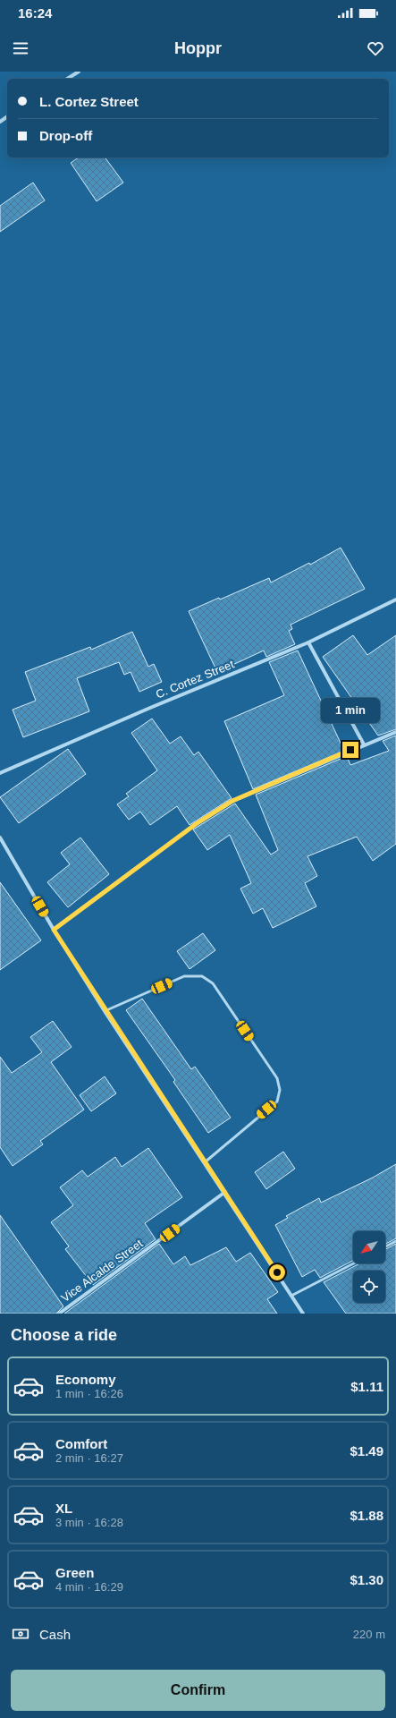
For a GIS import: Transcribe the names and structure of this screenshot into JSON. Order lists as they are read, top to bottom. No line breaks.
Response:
{"streets":{"street":["C. Cortez Street","Vice Alcalde Street"]},"north":"bottom left","page":{"status":"16:24","header":"Hoppr","banner":["L. Cortez Street","Drop-off"],"bubble":"1 min","heading":"Choose a ride","list":[{"name":"Economy","note":"1 min · 16:26","value":"$1.11"},{"name":"Comfort","note":"2 min · 16:27","value":"$1.49"},{"name":"XL","note":"3 min · 16:28","value":"$1.88"},{"name":"Green","note":"4 min · 16:29","value":"$1.30"}],"pay":["Cash","220 m"],"buttons":"Confirm"}}
